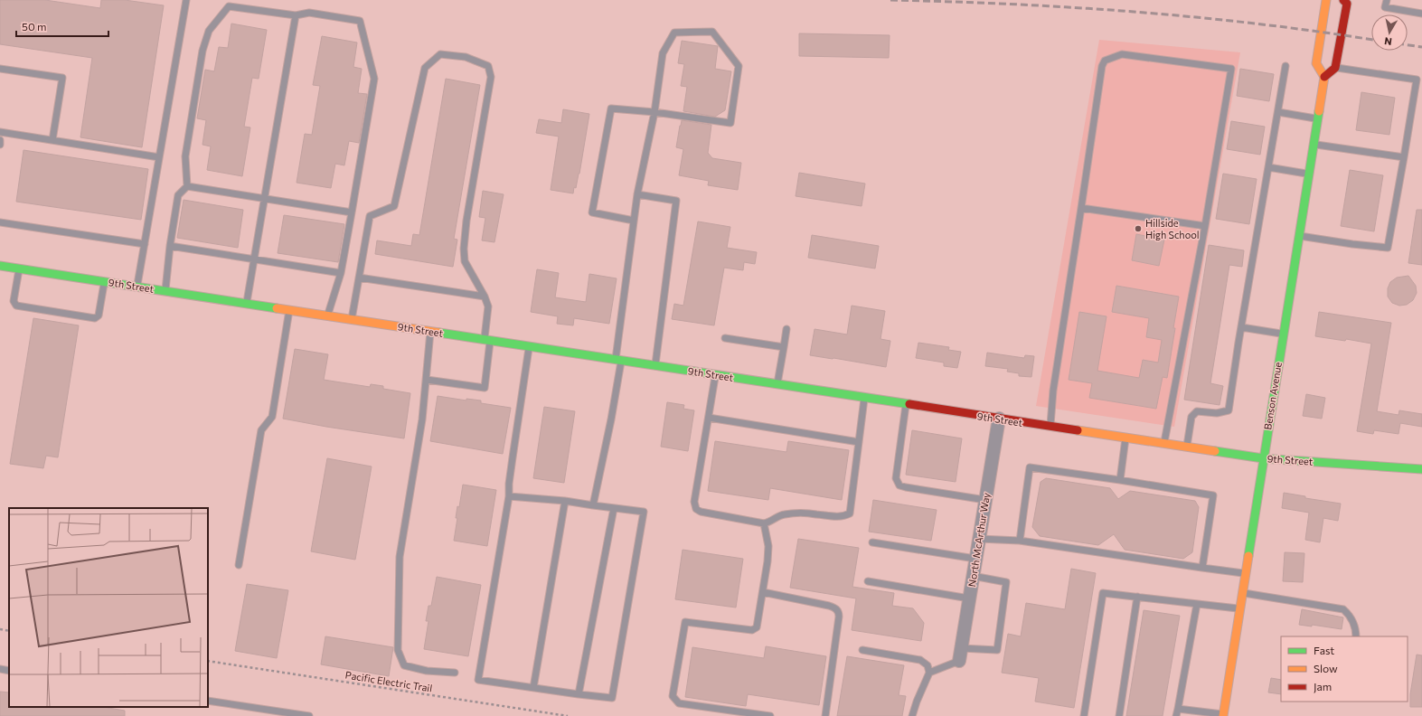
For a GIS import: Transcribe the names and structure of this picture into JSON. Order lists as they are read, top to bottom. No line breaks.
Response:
{"streets":{"street":["9th Street","Benson Avenue","North McArthur Way"],"path":["Pacific Electric Trail"]},"crossings":[["9th Street","Benson Avenue"],["9th Street","North McArthur Way"]],"places":["Hillside High School"],"legend":["Fast","Slow","Jam"],"scale_bar":"50 m","north":"bottom"}
